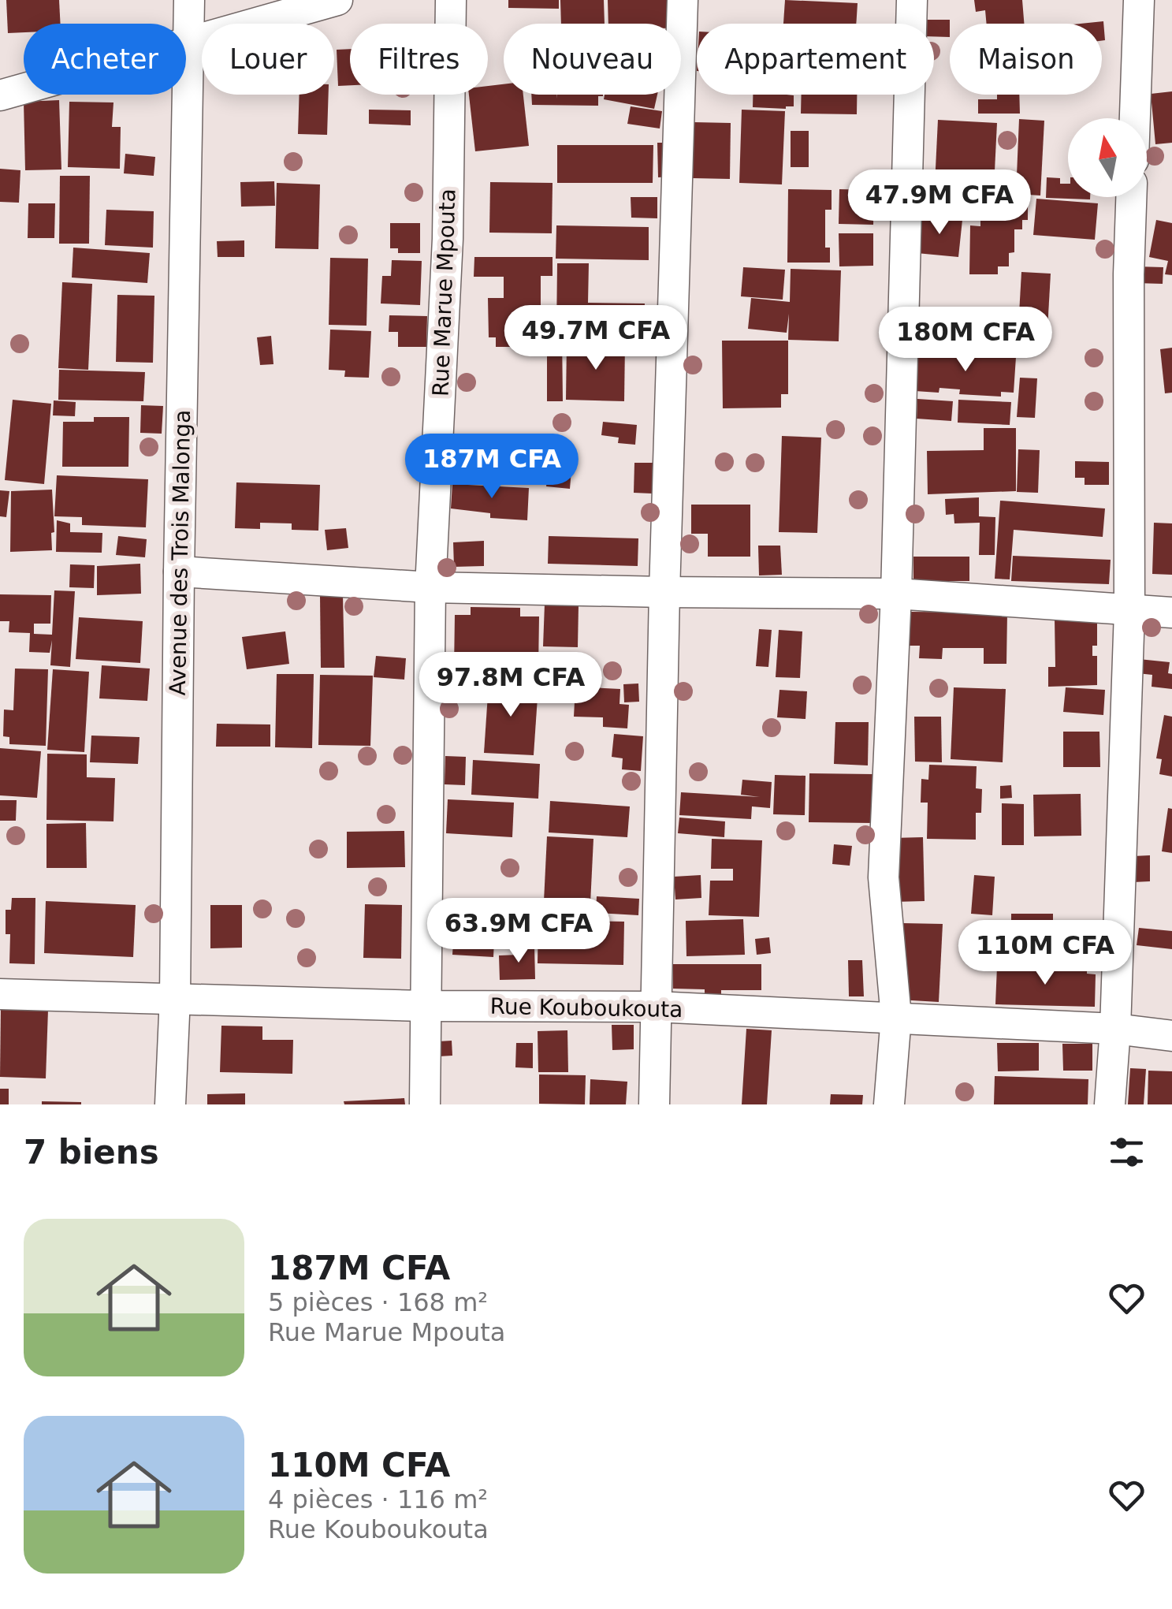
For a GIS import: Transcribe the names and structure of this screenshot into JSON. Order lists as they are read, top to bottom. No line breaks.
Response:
{"streets":{"street":["Rue Marue Mpouta","Avenue des Trois Malonga","Rue Kouboukouta"]},"crossings":[["Rue Marue Mpouta","Rue Kouboukouta"],["Avenue des Trois Malonga","Rue Kouboukouta"]],"north":"top","page":{"chip":["Acheter","Louer","Filtres","Nouveau","Appartement","Maison"],"price":["47.9M CFA","49.7M CFA","180M CFA","187M CFA","97.8M CFA","63.9M CFA","110M CFA"],"heading":"7 biens","list":[{"name":"187M CFA","note":"5 pièces · 168 m² · Rue Marue Mpouta"},{"name":"110M CFA","note":"4 pièces · 116 m² · Rue Kouboukouta"}]}}
